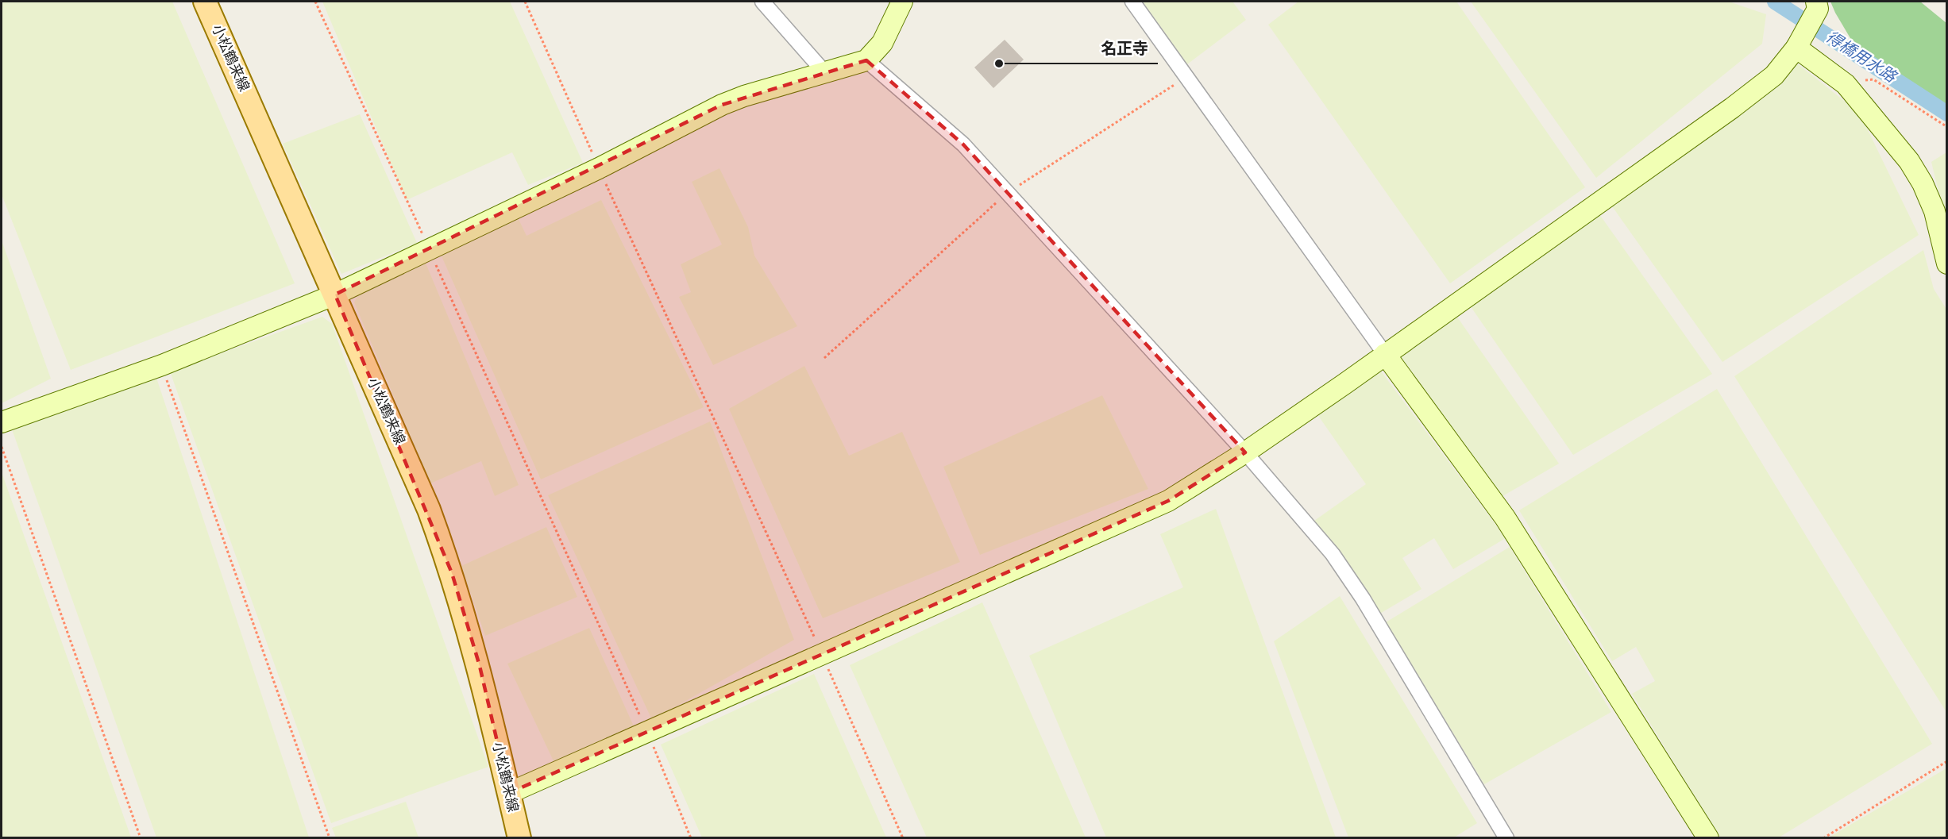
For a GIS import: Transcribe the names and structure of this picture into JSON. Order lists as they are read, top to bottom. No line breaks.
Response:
{"streets":{"main road":["小松鶴来線"]},"water":["得橋用水路"],"places":["名正寺"]}
